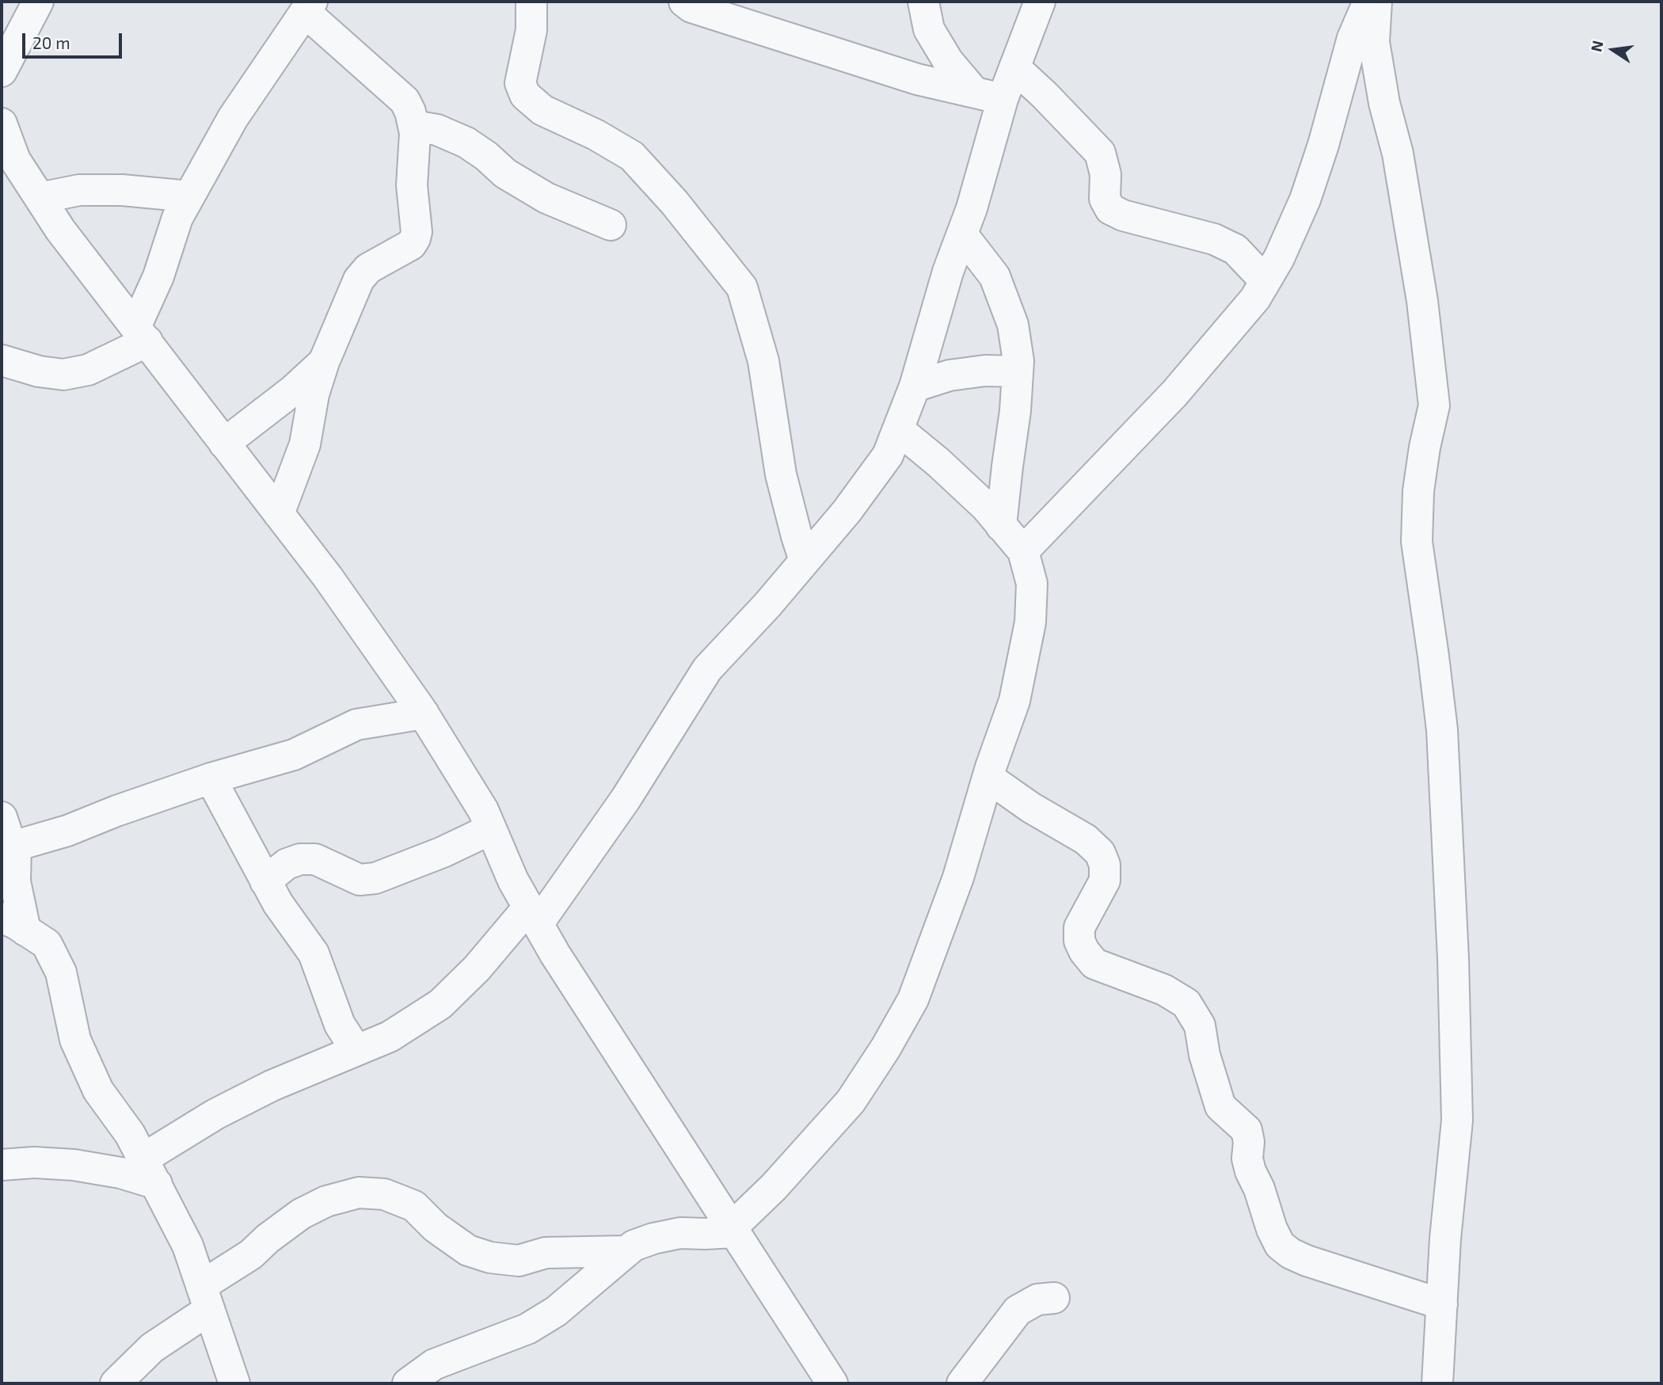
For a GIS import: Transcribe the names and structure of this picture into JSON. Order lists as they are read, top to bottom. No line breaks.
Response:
{"scale_bar":"20 m","north":"left"}
